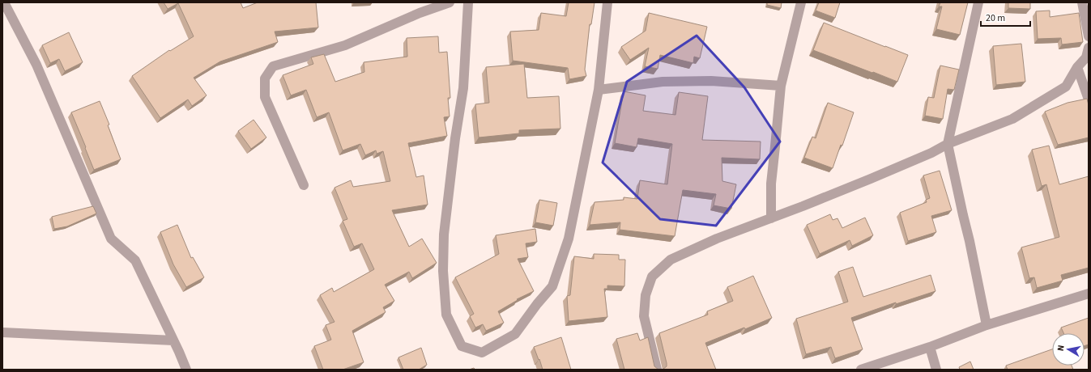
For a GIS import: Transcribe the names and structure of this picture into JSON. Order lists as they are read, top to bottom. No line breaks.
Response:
{"scale_bar":"20 m","north":"left"}
